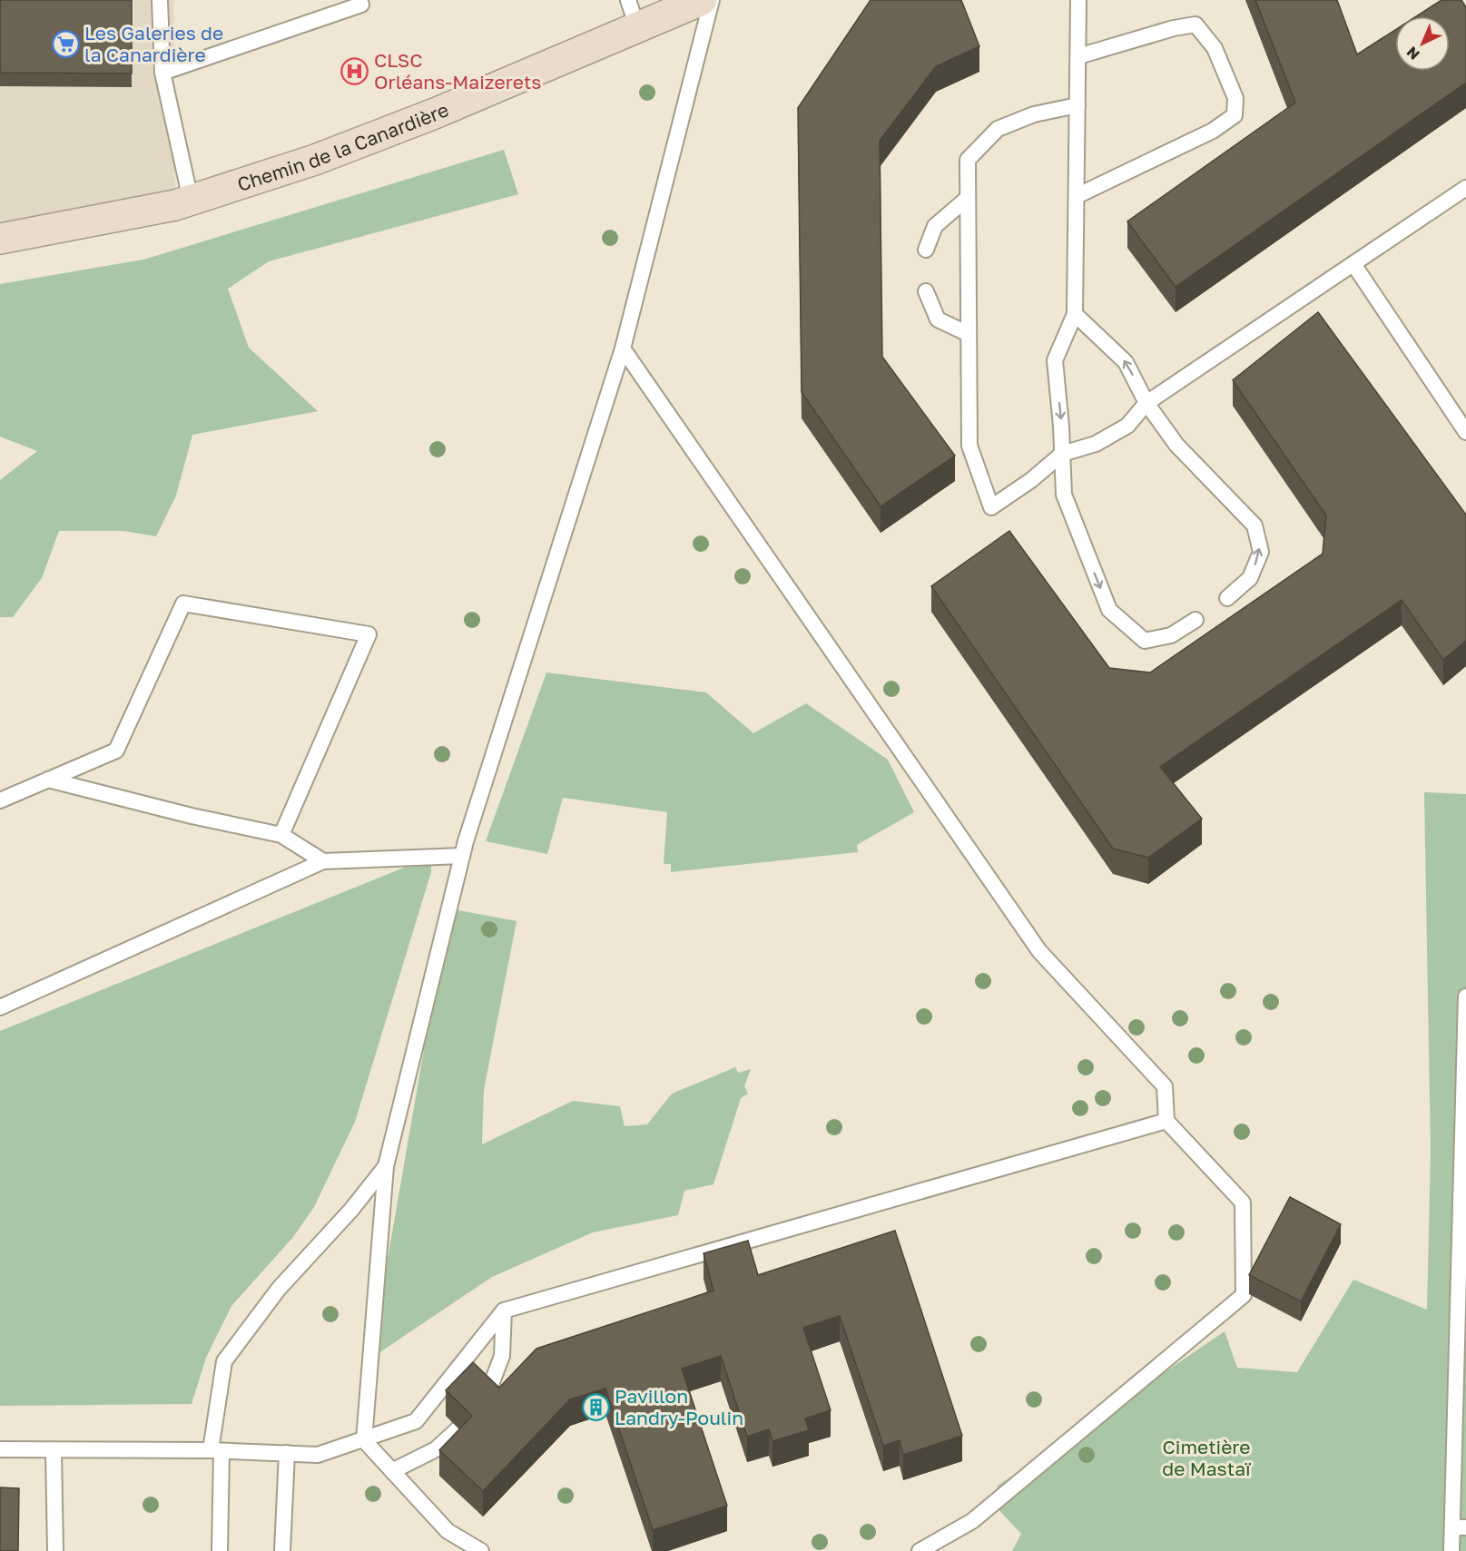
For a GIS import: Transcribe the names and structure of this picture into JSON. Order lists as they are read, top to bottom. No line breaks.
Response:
{"streets":{"main road":["Chemin de la Canardière"]},"parks":["Cimetière de Mastaï"],"places":{"supermarket":["Les Galeries de la Canardière"],"hospital":["CLSC Orléans-Maizerets"],"building":["Pavillon Landry-Poulin"]},"north":"bottom left"}
